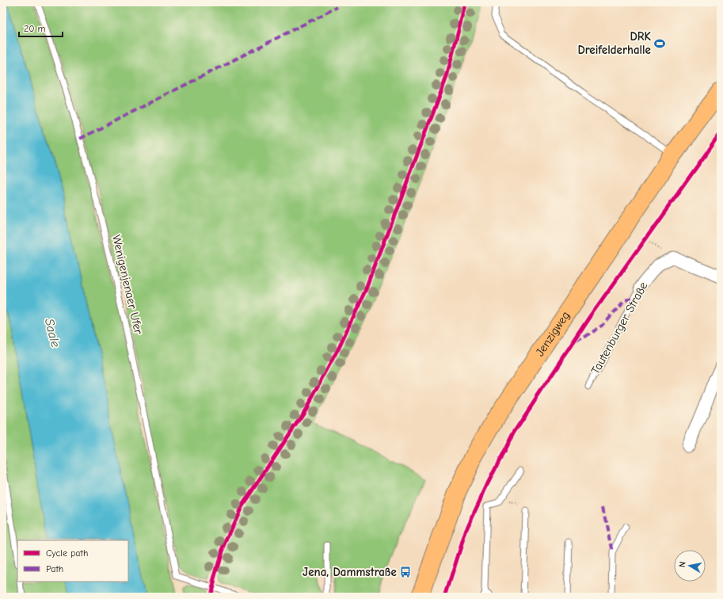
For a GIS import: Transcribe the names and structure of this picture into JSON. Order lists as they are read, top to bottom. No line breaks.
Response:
{"streets":{"main road":["Jenzigweg"],"street":["Tautenburger Straße"],"lane":["Wenigenjenaer Ufer"]},"water":["Saale"],"places":{"sports":["DRK Dreifelderhalle"],"bus stop":["Jena, Dammstraße"]},"legend":["Cycle path","Path"],"scale_bar":"20 m","north":"left"}
